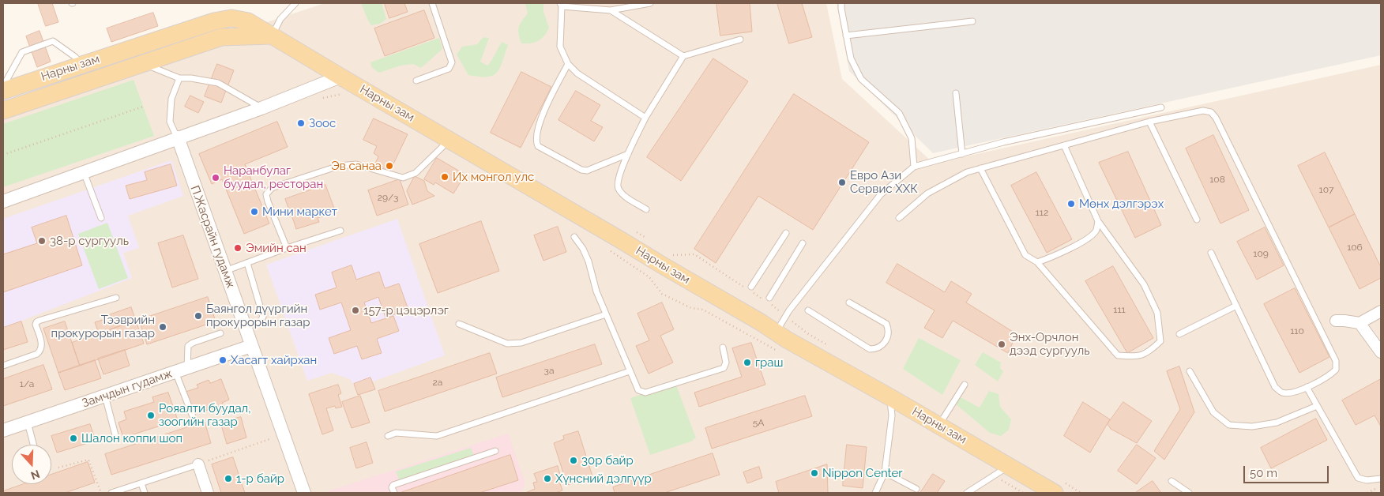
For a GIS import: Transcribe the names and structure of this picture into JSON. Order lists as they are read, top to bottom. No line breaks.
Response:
{"streets":{"main road":["Нарны зам"],"street":["П.Жасрайн гудамж","Замчдын гудамж"]},"crossings":[["П.Жасрайн гудамж","Замчдын гудамж"]],"places":["Зоос","Эв санаа","Их монгол улс","Наранбулаг буудал, ресторан","Евро Ази Сервис ХХК","Мөнх дэлгэрэх","Мини маркет","38-р сургууль","Эмийн сан","157-р цэцэрлэг","Баянгол дүүргийн прокурорын газар","Тээврийн прокурорын газар","Энх-Орчлон дээд сургууль","Хасагт хайрхан","граш","Рояалти буудал, зоогийн газар","Шалон коппи шоп","30р байр","Nippon Center","1-р байр","Хүнсний дэлгүүр"],"house_numbers":["108","107","29/3","112","106","109","111","110","3а","2a","1/a","5А"],"scale_bar":"50 m","north":"bottom"}
